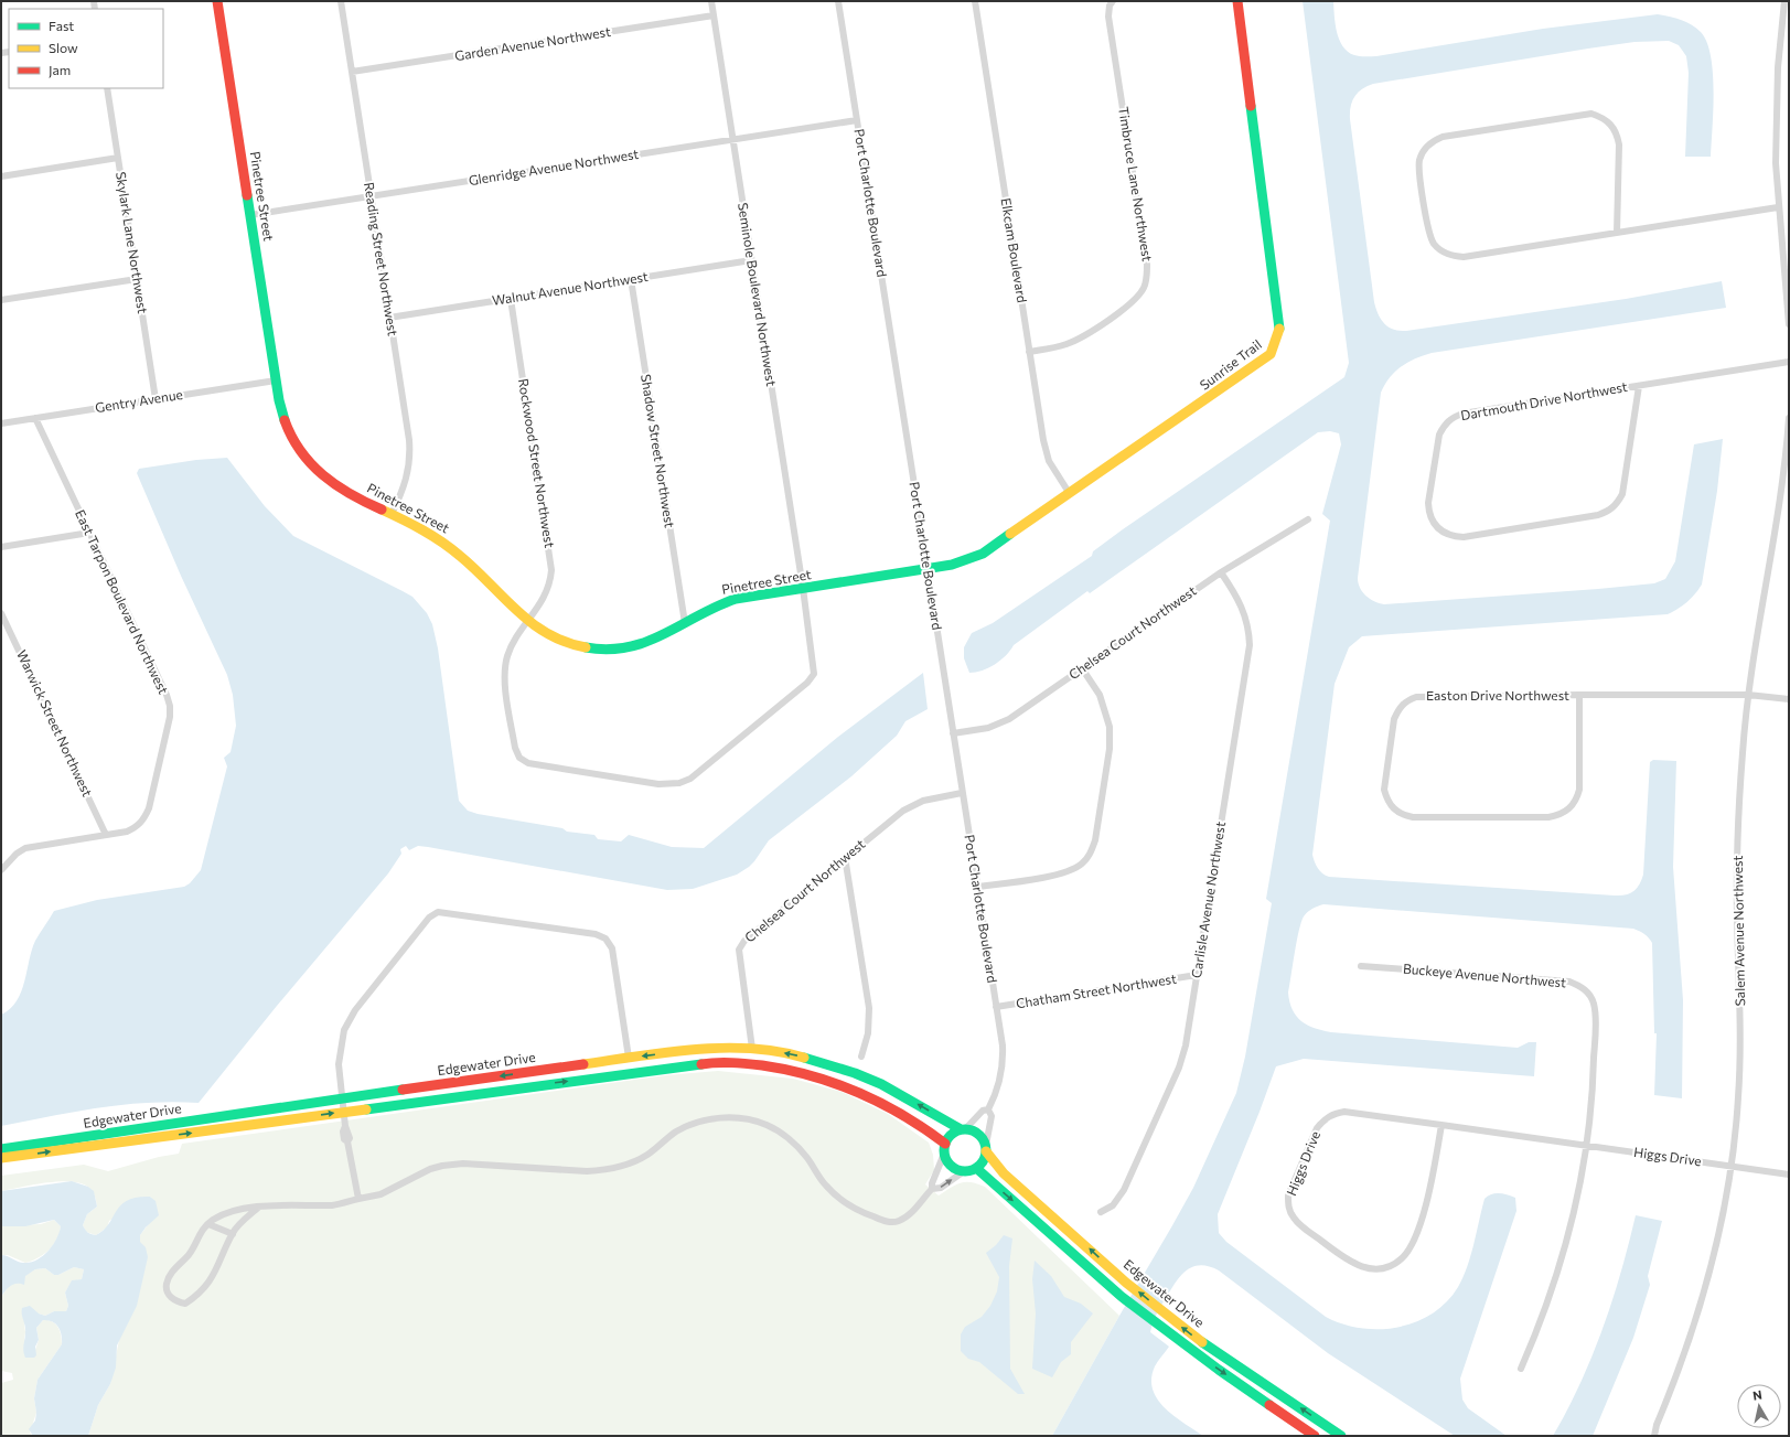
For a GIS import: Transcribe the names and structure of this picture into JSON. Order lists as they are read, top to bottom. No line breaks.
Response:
{"streets":{"street":["Garden Avenue Northwest","Glenridge Avenue Northwest","Timbruce Lane Northwest","Pinetree Street","Port Charlotte Boulevard","Skylark Lane Northwest","Elkcam Boulevard","Reading Street Northwest","Walnut Avenue Northwest","Seminole Boulevard Northwest","Sunrise Trail","Gentry Avenue","Dartmouth Drive Northwest","Shadow Street Northwest","Rockwood Street Northwest","East Tarpon Boulevard Northwest","Chelsea Court Northwest","Easton Drive Northwest","Warwick Street Northwest","Carlisle Avenue Northwest","Salem Avenue Northwest","Buckeye Avenue Northwest","Chatham Street Northwest","Edgewater Drive","Higgs Drive"]},"crossings":[["Garden Avenue Northwest","Reading Street Northwest"],["Garden Avenue Northwest","Seminole Boulevard Northwest"],["Glenridge Avenue Northwest","Pinetree Street"],["Glenridge Avenue Northwest","Port Charlotte Boulevard"],["Glenridge Avenue Northwest","Reading Street Northwest"],["Glenridge Avenue Northwest","Seminole Boulevard Northwest"],["Timbruce Lane Northwest","Elkcam Boulevard"],["Pinetree Street","Port Charlotte Boulevard"],["Pinetree Street","Reading Street Northwest"],["Pinetree Street","Seminole Boulevard Northwest"],["Pinetree Street","Sunrise Trail"],["Pinetree Street","Gentry Avenue"],["Pinetree Street","Shadow Street Northwest"],["Pinetree Street","Rockwood Street Northwest"],["Port Charlotte Boulevard","Sunrise Trail"],["Port Charlotte Boulevard","Chelsea Court Northwest"],["Port Charlotte Boulevard","Chatham Street Northwest"],["Port Charlotte Boulevard","Edgewater Drive"],["Skylark Lane Northwest","Gentry Avenue"],["Elkcam Boulevard","Sunrise Trail"],["Reading Street Northwest","Walnut Avenue Northwest"],["Walnut Avenue Northwest","Seminole Boulevard Northwest"],["Walnut Avenue Northwest","Shadow Street Northwest"],["Walnut Avenue Northwest","Rockwood Street Northwest"],["Seminole Boulevard Northwest","Rockwood Street Northwest"],["Gentry Avenue","East Tarpon Boulevard Northwest"],["East Tarpon Boulevard Northwest","Warwick Street Northwest"],["Chelsea Court Northwest","Carlisle Avenue Northwest"],["Chelsea Court Northwest","Edgewater Drive"],["Easton Drive Northwest","Salem Avenue Northwest"],["Carlisle Avenue Northwest","Chatham Street Northwest"],["Salem Avenue Northwest","Higgs Drive"],["Buckeye Avenue Northwest","Higgs Drive"]],"legend":["Fast","Slow","Jam"],"north":"top"}
